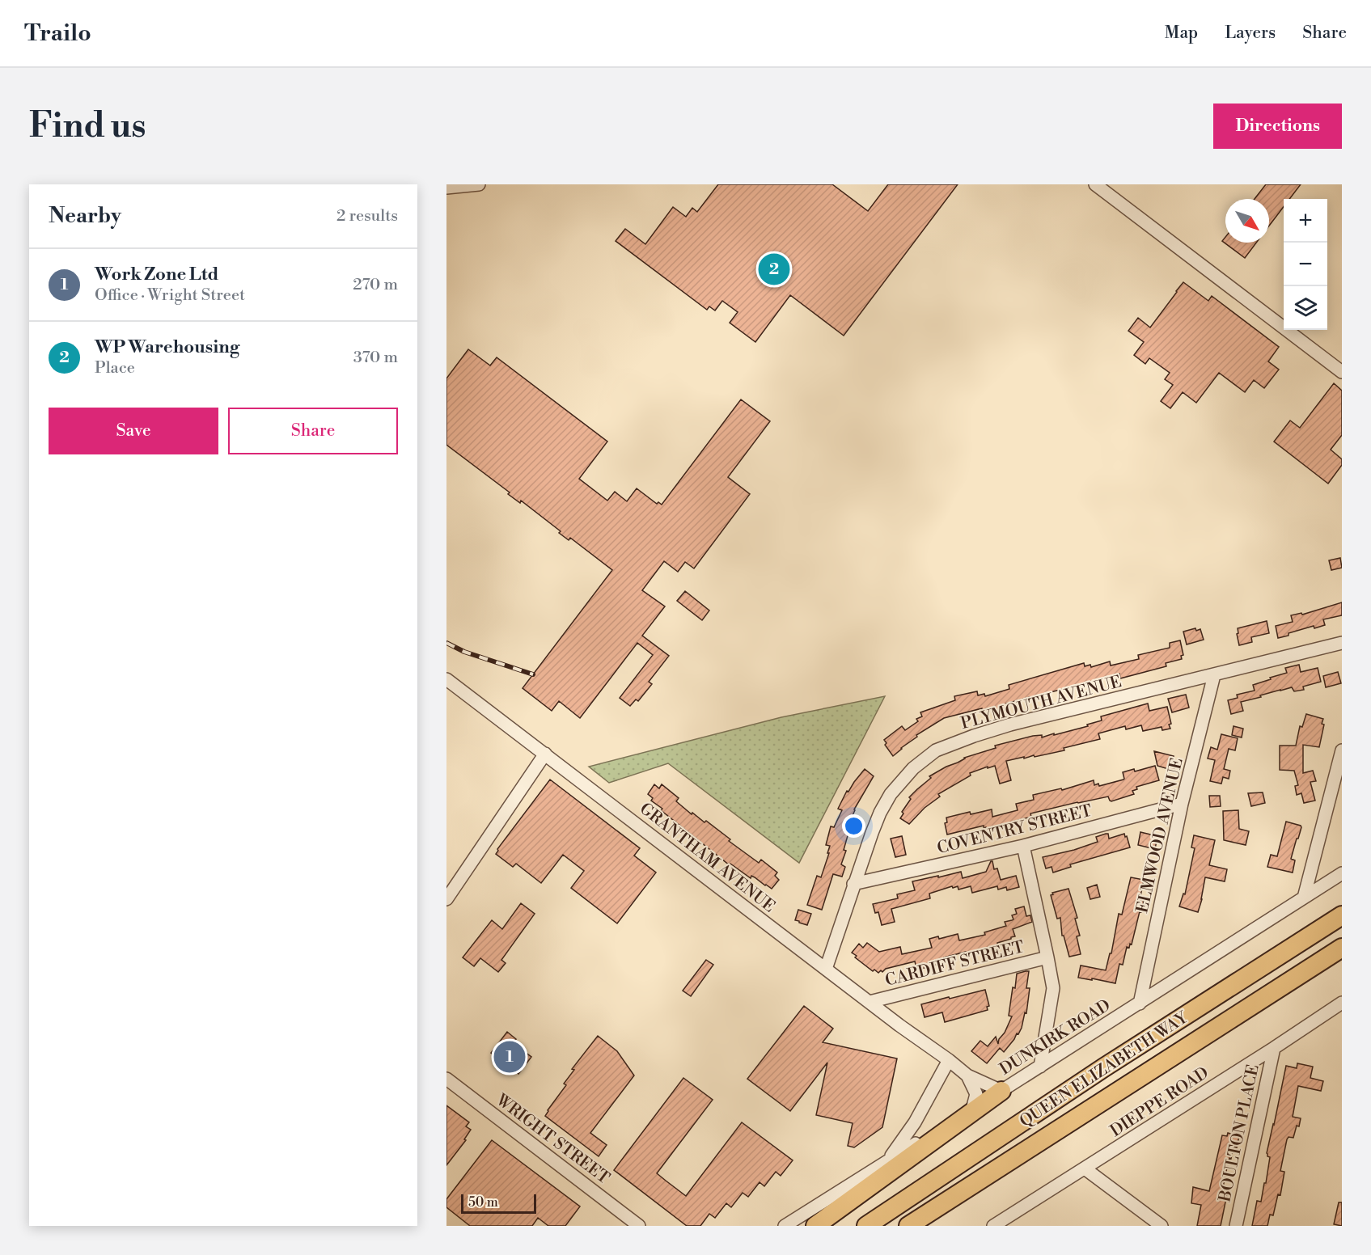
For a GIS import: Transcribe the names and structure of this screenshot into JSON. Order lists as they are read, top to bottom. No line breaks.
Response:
{"streets":{"highway":["QUEEN ELIZABETH WAY"],"street":["PLYMOUTH AVENUE","COVENTRY STREET","ELMWOOD AVENUE","GRANTHAM AVENUE","CARDIFF STREET","DUNKIRK ROAD","DIEPPE ROAD","BOULTON PLACE","WRIGHT STREET"]},"crossings":[["PLYMOUTH AVENUE","COVENTRY STREET"],["PLYMOUTH AVENUE","ELMWOOD AVENUE"],["PLYMOUTH AVENUE","GRANTHAM AVENUE"],["COVENTRY STREET","ELMWOOD AVENUE"],["ELMWOOD AVENUE","DUNKIRK ROAD"],["GRANTHAM AVENUE","CARDIFF STREET"],["GRANTHAM AVENUE","DUNKIRK ROAD"],["DIEPPE ROAD","BOULTON PLACE"]],"scale_bar":"50 m","north":"bottom right","page":{"header":"Trailo","nav":["Map","Layers","Share"],"buttons":["Directions",["Save","Share"]],"title":"Find us","heading":["Nearby","2 results"],"map_buttons":["+","−"],"list":[{"mark":"1","name":"Work Zone Ltd","note":"Office · Wright Street","value":"270 m"},{"mark":"2","name":"WP Warehousing","note":"Place","value":"370 m"}],"pins":["2","1"],"scale":"50 m"}}
